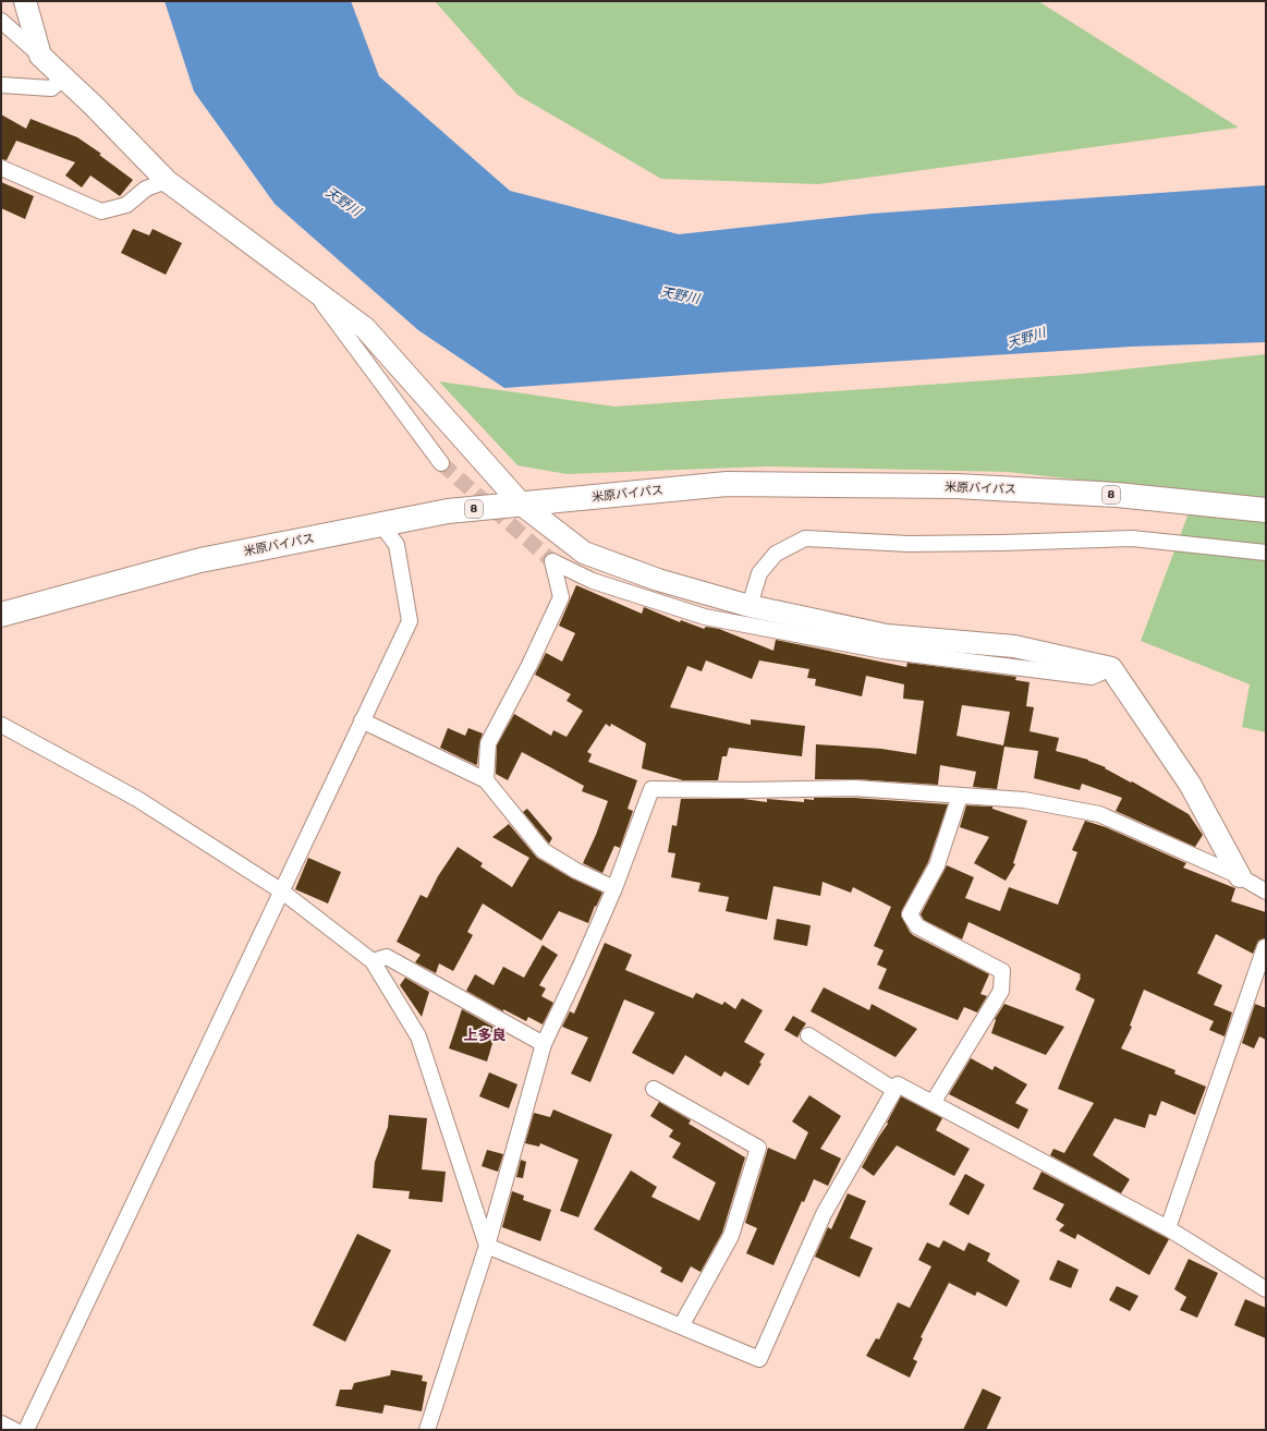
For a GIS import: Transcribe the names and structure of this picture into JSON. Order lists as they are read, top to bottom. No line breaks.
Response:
{"streets":{"highway":["米原バイパス","8"]},"districts":["上多良"],"water":["天野川"]}
